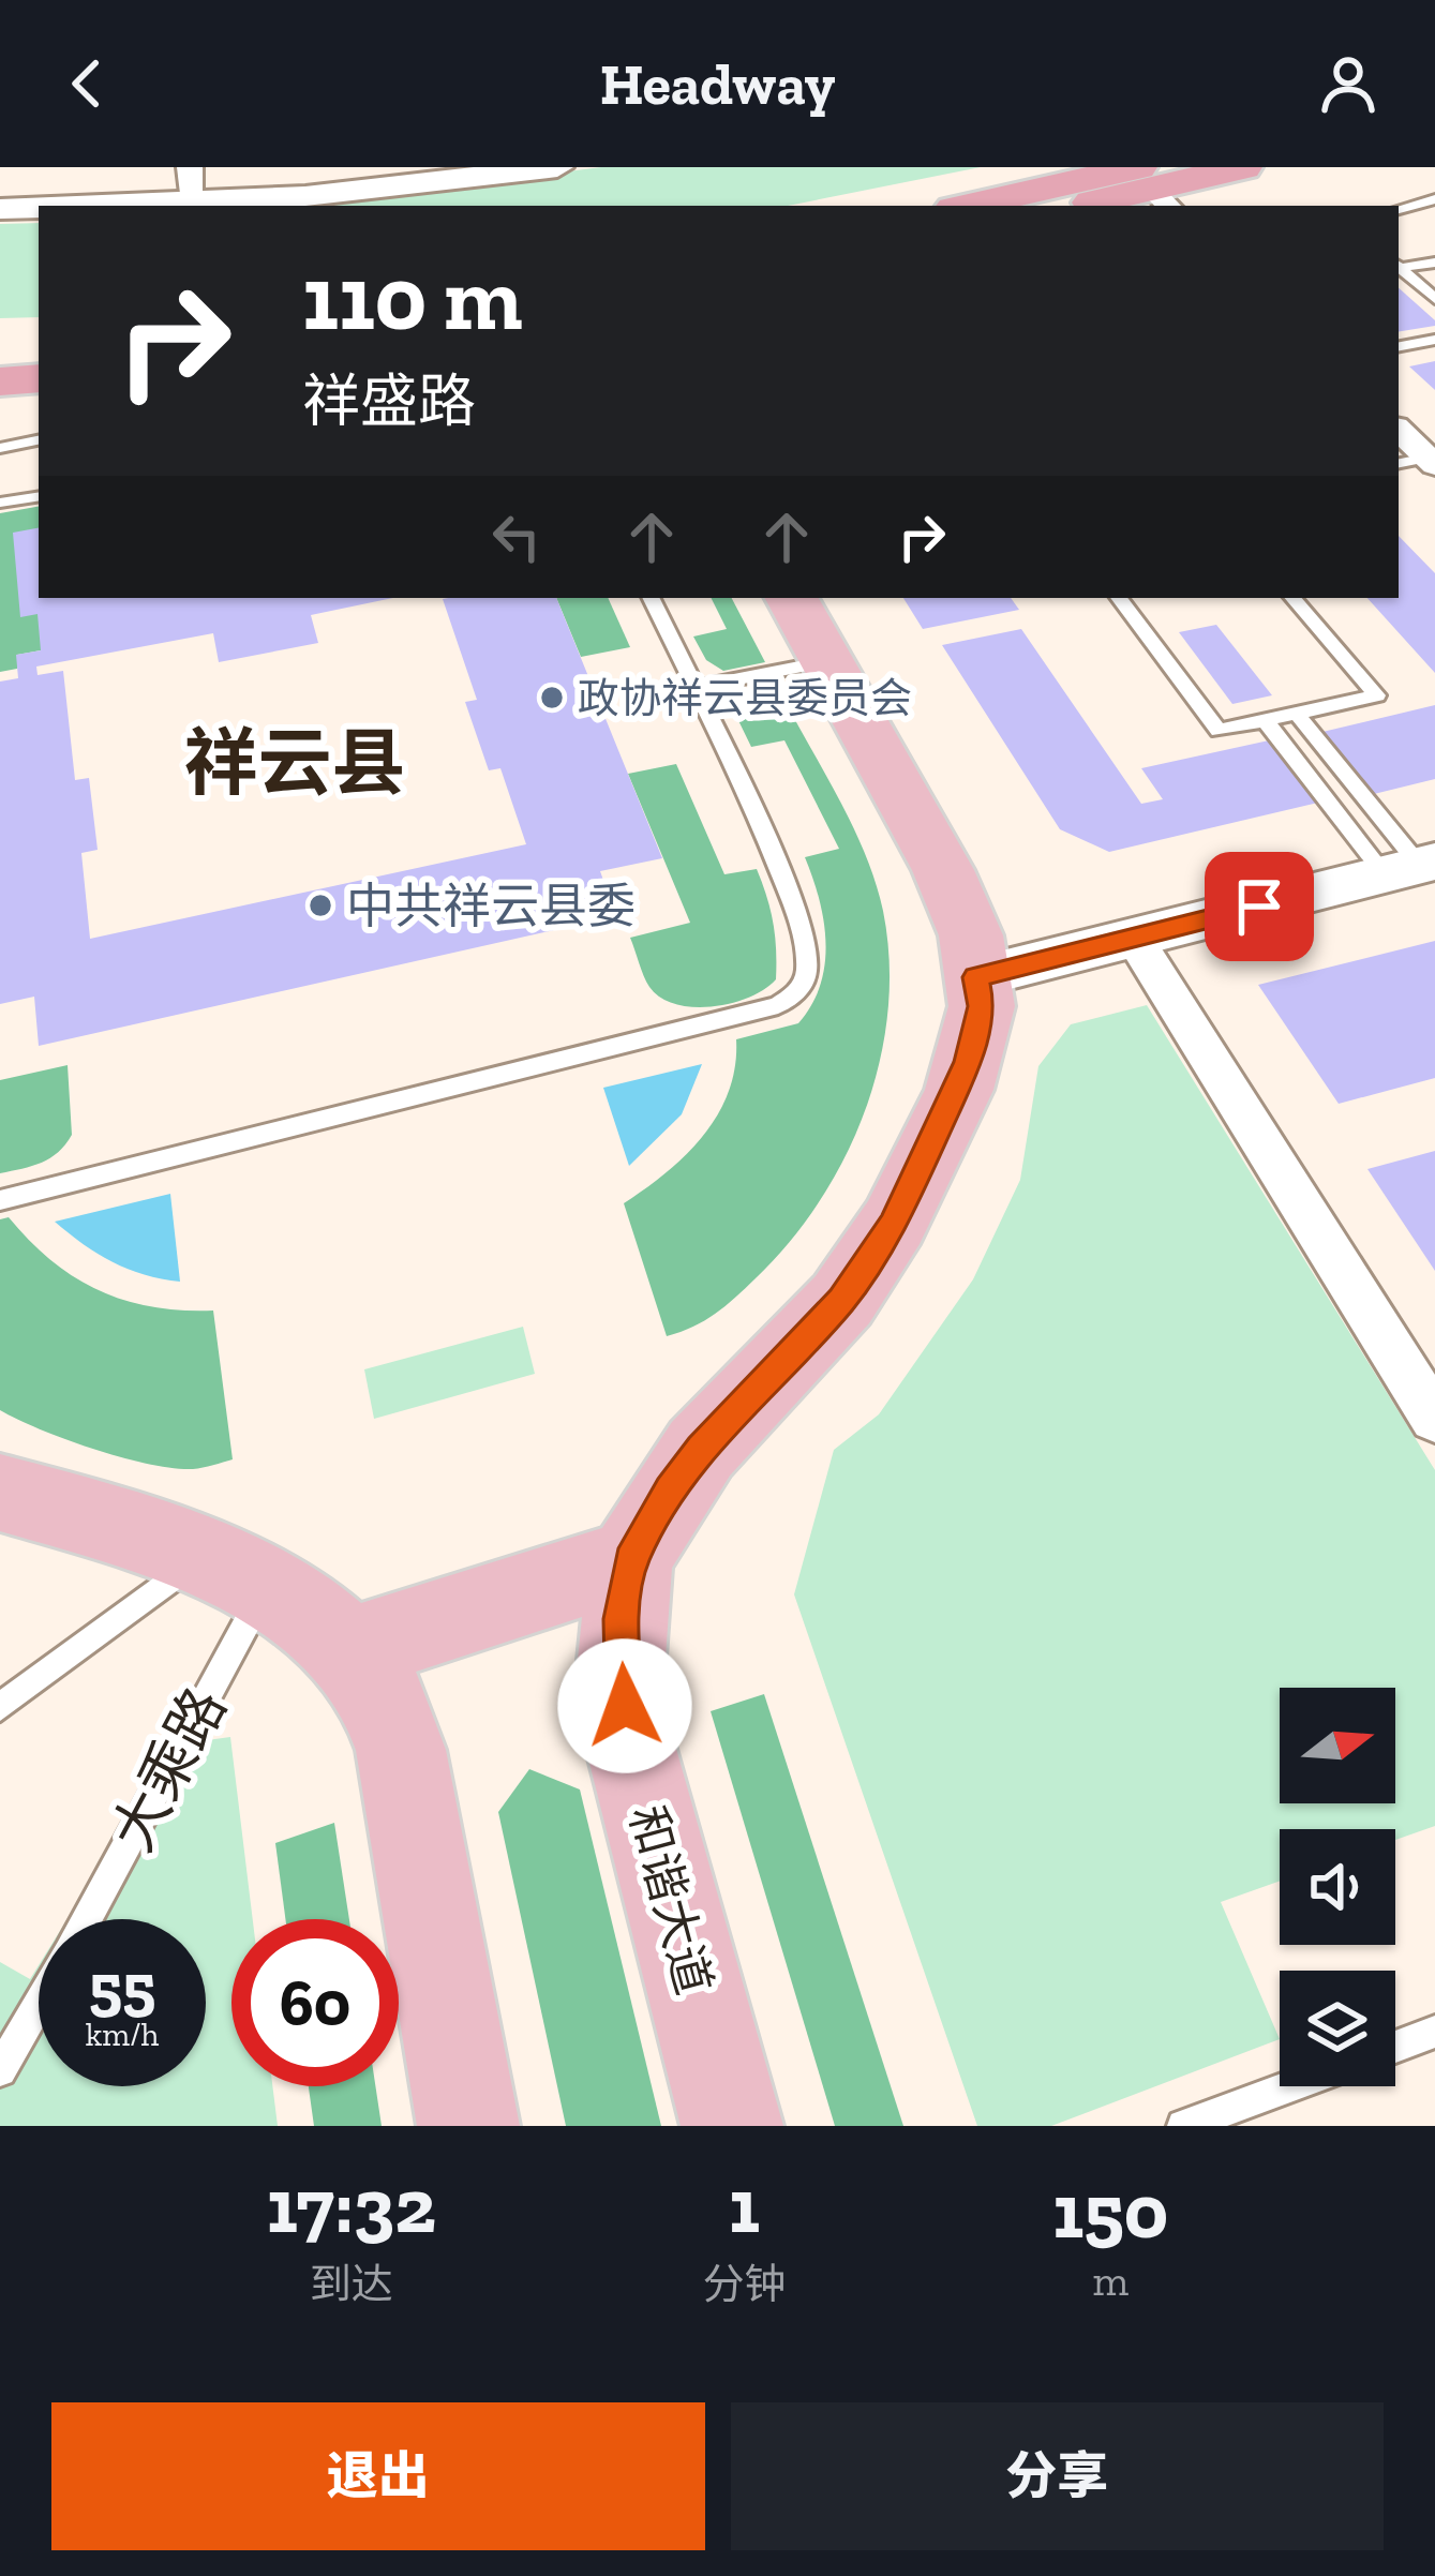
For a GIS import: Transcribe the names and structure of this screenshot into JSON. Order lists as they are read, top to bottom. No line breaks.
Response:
{"streets":{"main road":["和谐大道"],"lane":["大乘路"]},"districts":["祥云县"],"places":["政协祥云县委员会","中共祥云县委"],"north":"right","page":{"header":"Headway","turn":["110 m","祥盛路"],"speed":"55 km/h","limit":"60","eta":["17:32","到达","1","分钟","150","m"],"buttons":["退出","分享"]}}
